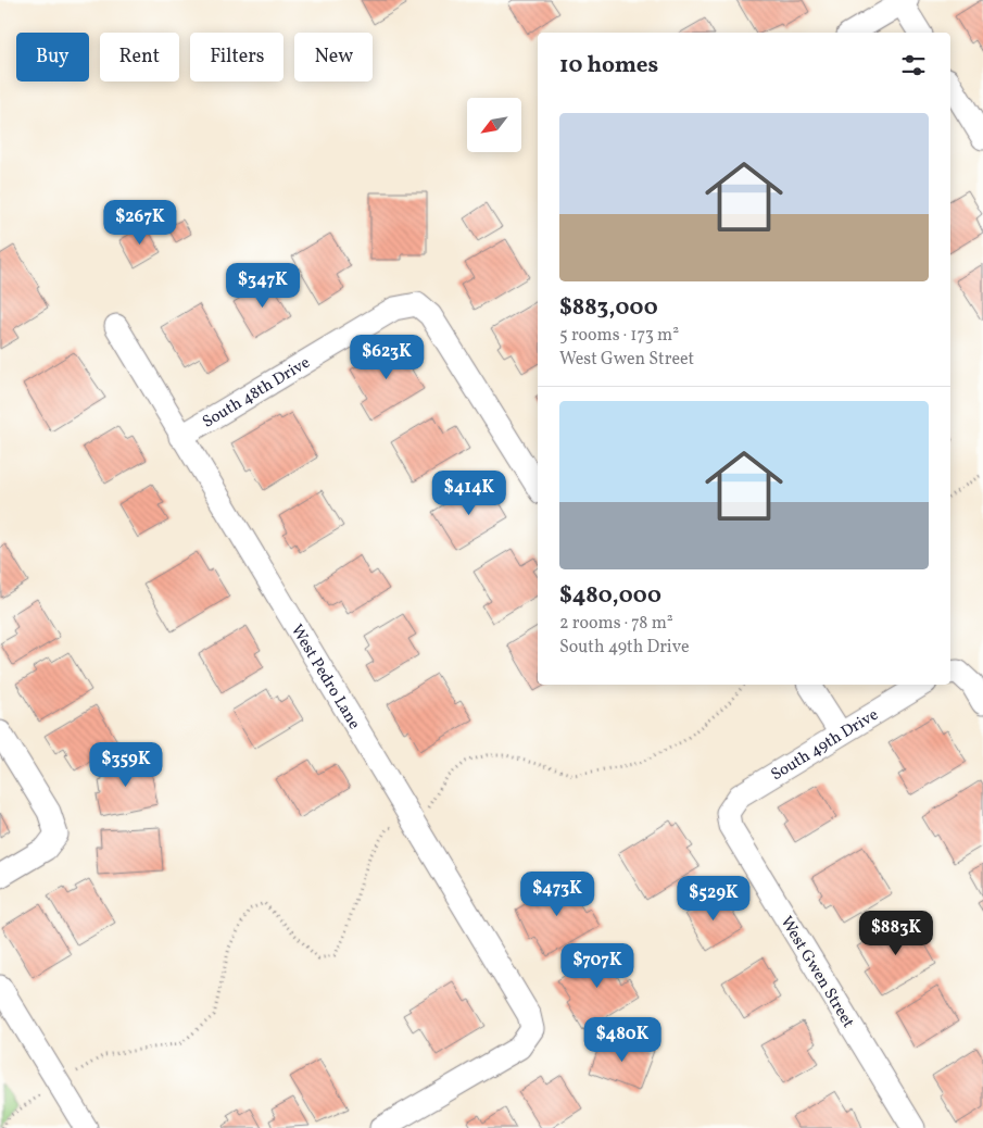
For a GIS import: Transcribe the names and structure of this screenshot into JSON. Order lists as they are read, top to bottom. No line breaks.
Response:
{"streets":{"street":["South 48th Drive","West Pedro Lane","South 49th Drive","West Gwen Street"]},"crossings":[["South 48th Drive","West Pedro Lane"],["South 49th Drive","West Gwen Street"]],"north":"bottom left","page":{"chip":["Buy","Rent","Filters","New"],"heading":"10 homes","list":[{"name":"$883,000","note":"5 rooms · 173 m² · West Gwen Street"},{"name":"$480,000","note":"2 rooms · 78 m² · South 49th Drive"}],"price":["$267K","$347K","$623K","$414K","$359K","$473K","$529K","$883K","$707K","$480K"]}}
